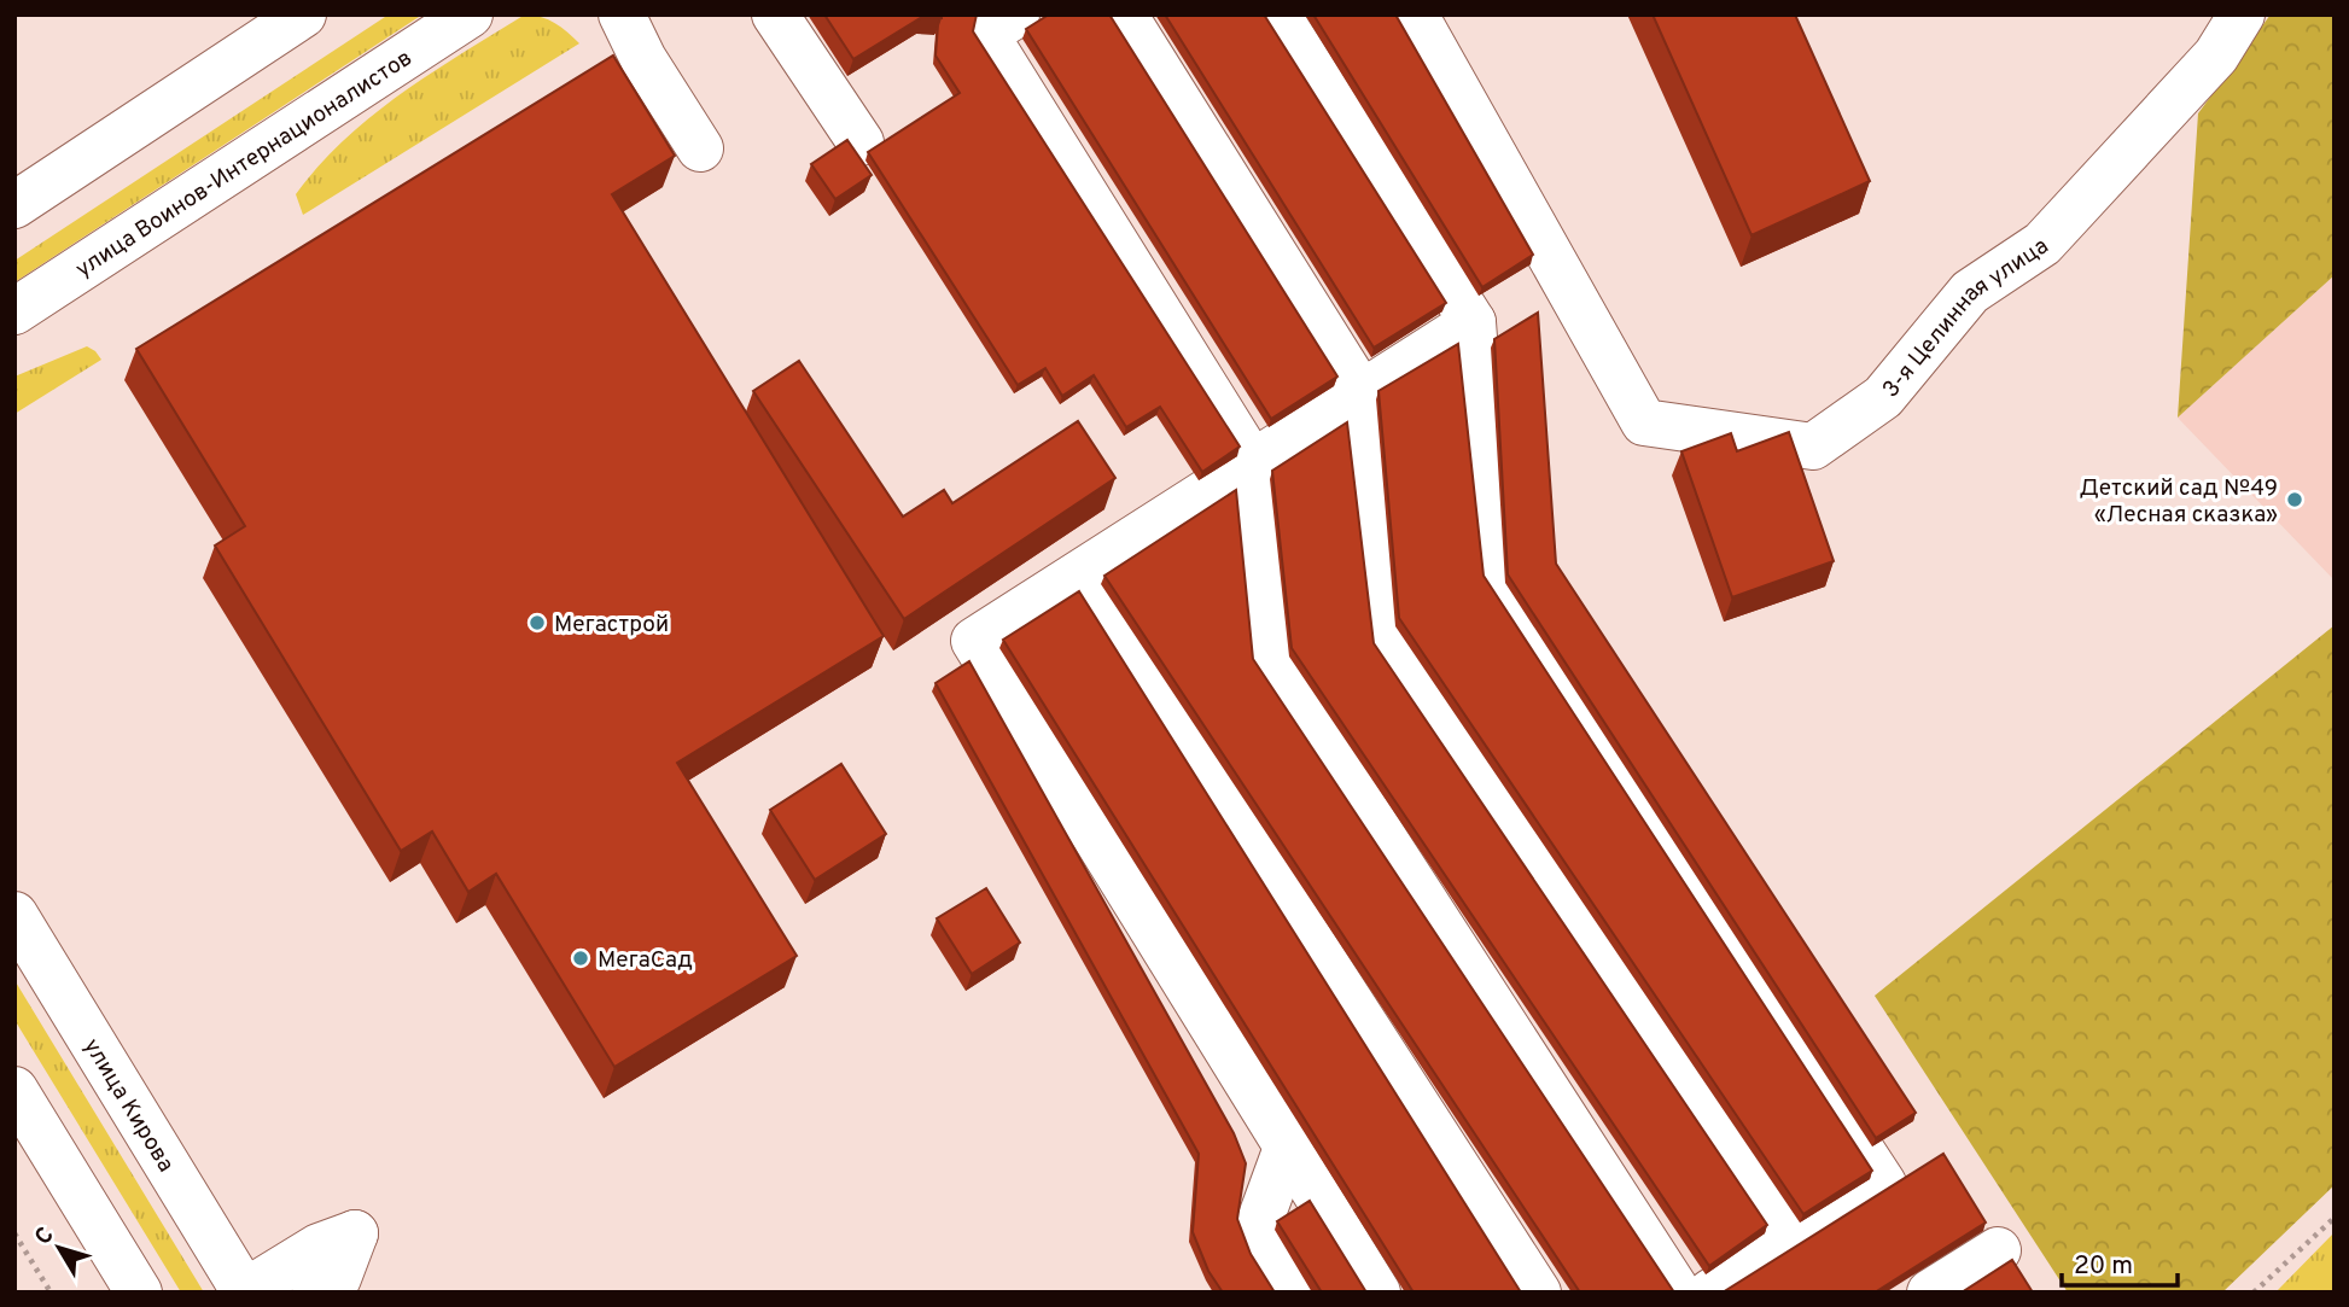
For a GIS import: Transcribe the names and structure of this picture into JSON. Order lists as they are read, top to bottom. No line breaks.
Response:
{"streets":{"street":["улица Воинов-Интернационалистов","3-я Целинная улица","улица Кирова"]},"places":["Детский сад №49 «Лесная сказка»","Мегастрой","МегаСад"],"scale_bar":"20 m","north":"top left"}
